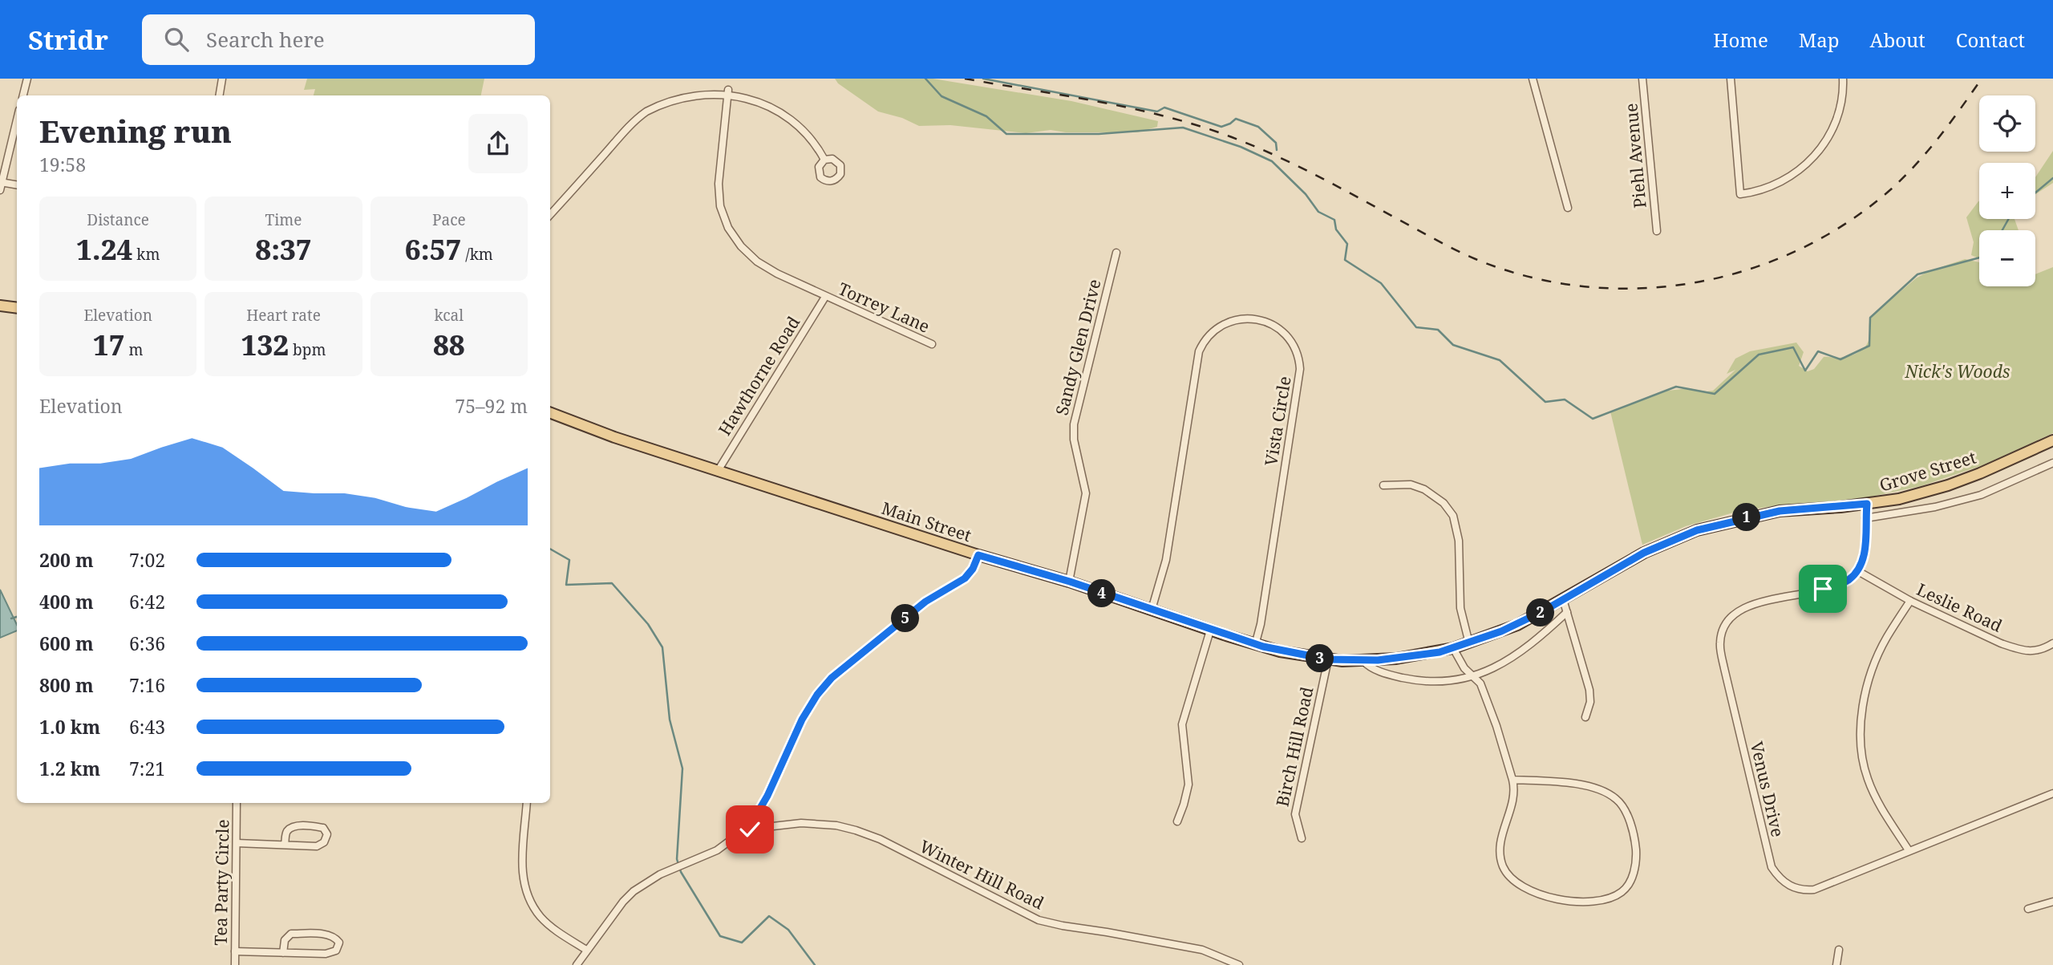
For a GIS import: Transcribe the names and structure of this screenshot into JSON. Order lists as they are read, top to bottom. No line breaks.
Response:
{"streets":{"main road":["Grove Street","Main Street"],"street":["Piehl Avenue","Torrey Lane","Sandy Glen Drive","Hawthorne Road","Vista Circle","Leslie Road","Birch Hill Road","Venus Drive","Winter Hill Road","Tea Party Circle"]},"crossings":[["Torrey Lane","Hawthorne Road"],["Sandy Glen Drive","Main Street"],["Hawthorne Road","Main Street"],["Vista Circle","Main Street"],["Grove Street","Main Street"],["Main Street","Birch Hill Road"],["Leslie Road","Venus Drive"]],"parks":["Nick's Woods"],"page":{"header":"Stridr","search":"Search here","nav":["Home","Map","About","Contact"],"map_buttons":["+","−"],"heading":["Evening run","19:58"],"stats":[["Distance","1.24 km"],["Time","8:37"],["Pace","6:57 /km"],["Elevation","17 m"],["Heart rate","132 bpm"],["kcal","88"]],"chart":["Elevation","75–92 m"],"pins":["1","4","2","5","3"],"list":[{"name":"200 m","note":"7:02"},{"name":"400 m","note":"6:42"},{"name":"600 m","note":"6:36"},{"name":"800 m","note":"7:16"},{"name":"1.0 km","note":"6:43"},{"name":"1.2 km","note":"7:21"}]}}
